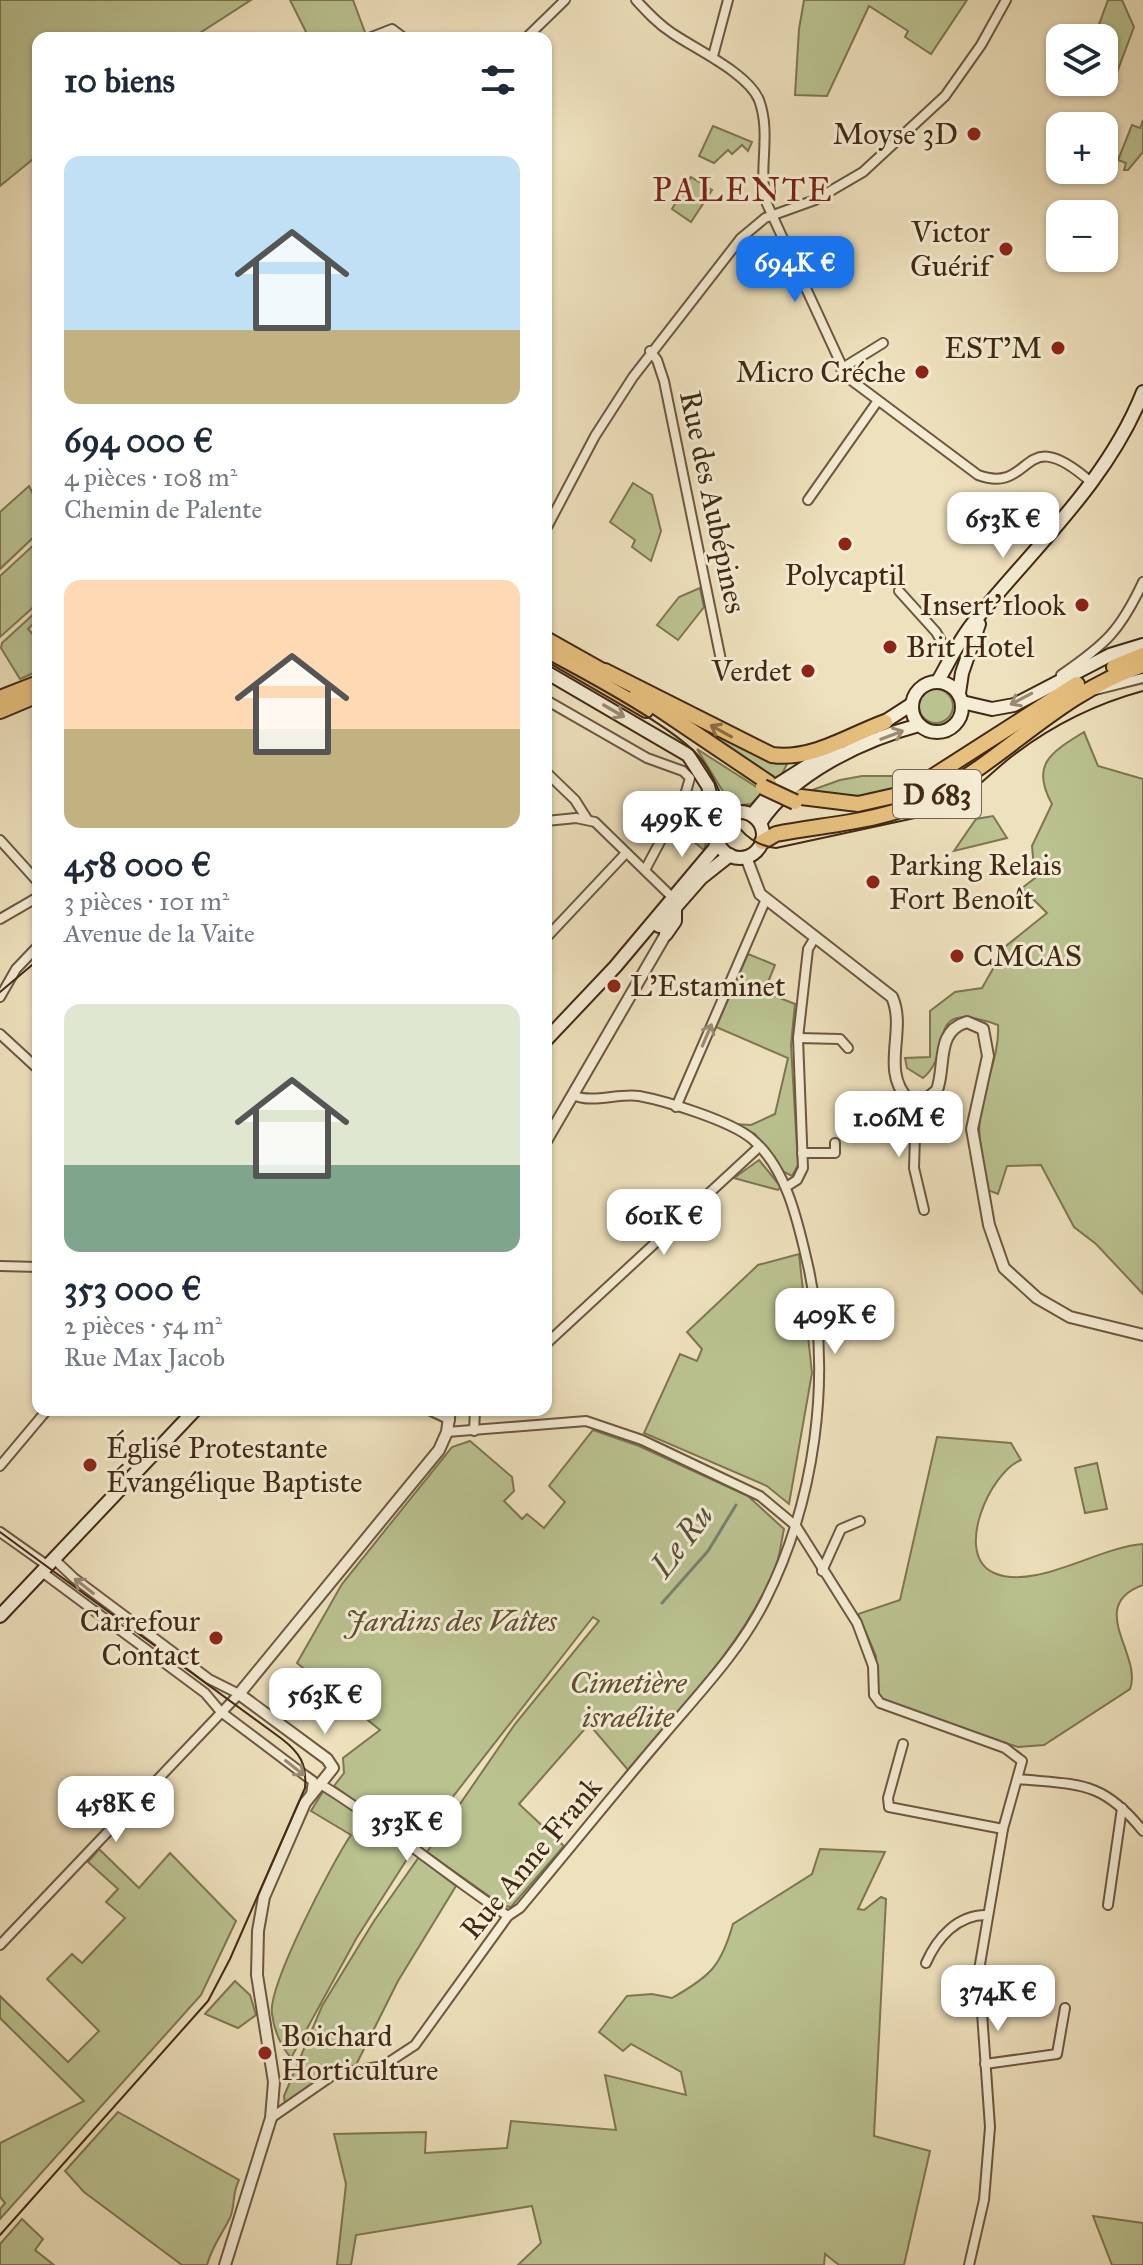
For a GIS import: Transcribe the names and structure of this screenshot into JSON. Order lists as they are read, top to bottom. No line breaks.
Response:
{"streets":{"main road":["D 683"],"street":["Rue des Aubépines","Rue Anne Frank"]},"districts":["PALENTE"],"water":["Le Ru"],"parks":["Jardins des Vaîtes","Cimetière israélite"],"places":["Moyse 3D","Victor Guérif","EST’M","Micro Créche","Polycaptil","Insert'1look","Brit Hotel","Verdet","Parking Relais Fort Benoît","CMCAS","L'Estaminet","Église Protestante Évangélique Baptiste","Carrefour Contact","Boichard Horticulture"],"page":{"map_buttons":["+","−"],"heading":"10 biens","list":[{"name":"694 000 €","note":"4 pièces · 108 m² · Chemin de Palente"},{"name":"458 000 €","note":"3 pièces · 101 m² · Avenue de la Vaite"},{"name":"353 000 €","note":"2 pièces · 54 m² · Rue Max Jacob"}],"price":["694K €","653K €","499K €","1.06M €","601K €","409K €","563K €","458K €","353K €","374K €"]}}
